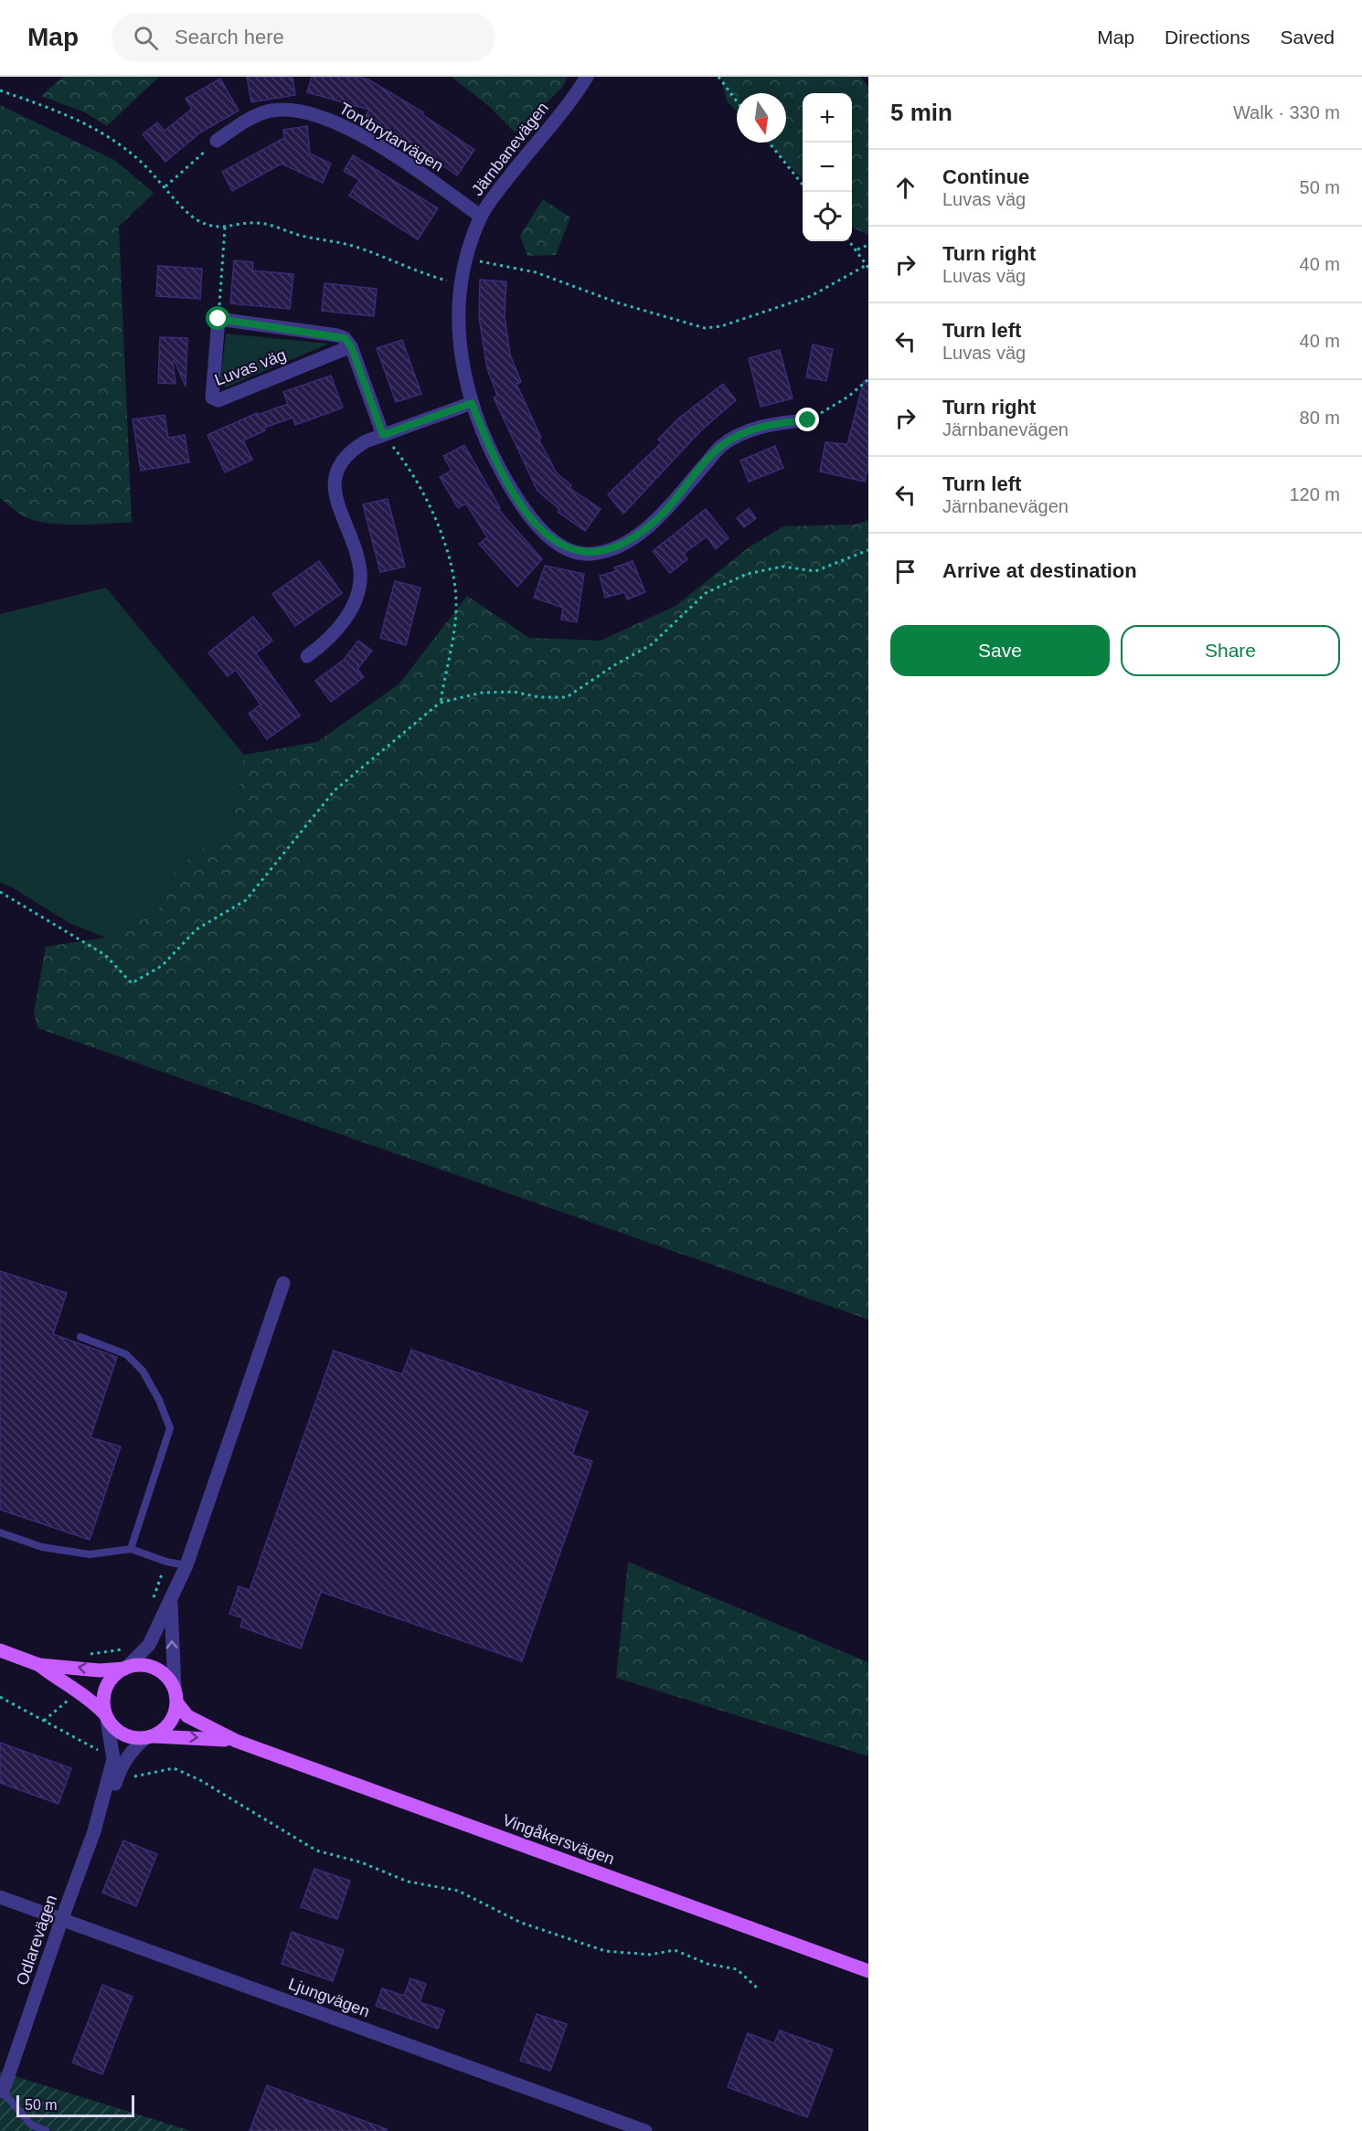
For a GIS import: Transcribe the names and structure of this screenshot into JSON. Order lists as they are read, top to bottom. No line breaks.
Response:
{"streets":{"main road":["Vingåkersvägen"],"street":["Torvbrytarvägen","Järnbanevägen","Luvas väg","Odlarevägen","Ljungvägen"]},"crossings":[["Torvbrytarvägen","Järnbanevägen"],["Vingåkersvägen","Odlarevägen"],["Odlarevägen","Ljungvägen"]],"scale_bar":"50 m","north":"bottom","page":{"header":"Map","search":"Search here","nav":["Map","Directions","Saved"],"heading":["5 min","Walk · 330 m"],"map_buttons":["+","−"],"list":[["Continue","Luvas väg","50 m"],["Turn right","Luvas väg","40 m"],["Turn left","Luvas väg","40 m"],["Turn right","Järnbanevägen","80 m"],["Turn left","Järnbanevägen","120 m"],"Arrive at destination"],"buttons":["Save","Share"],"scale":"50 m"}}
